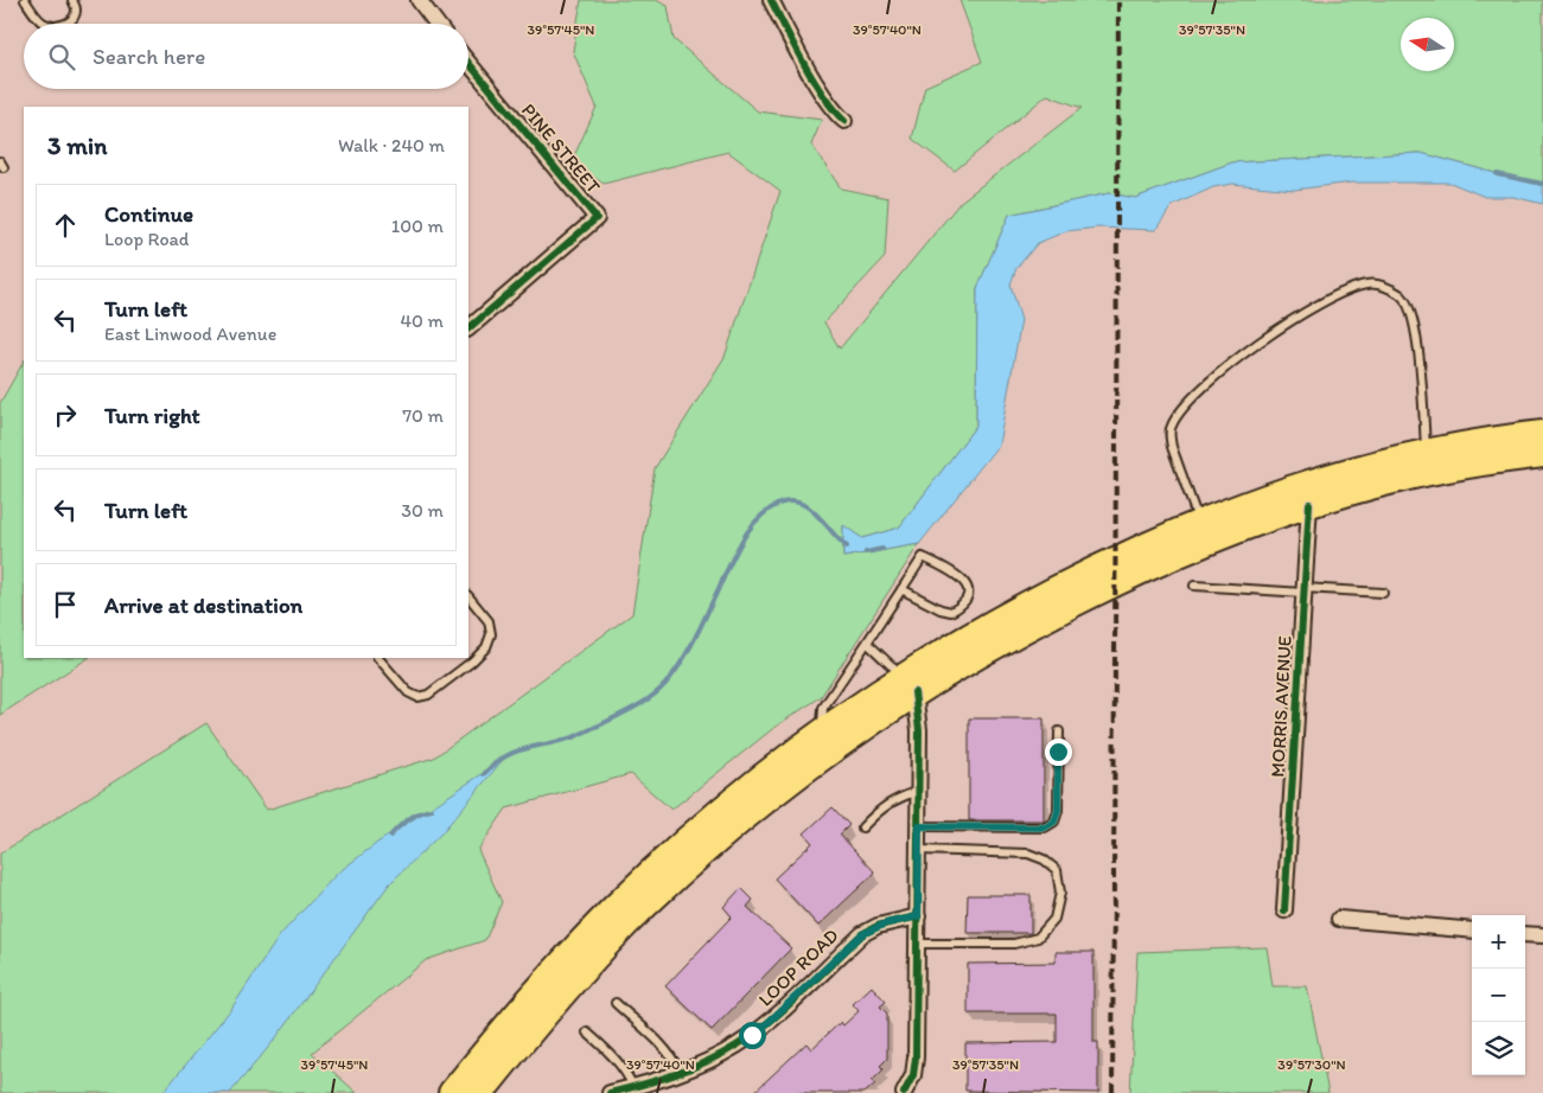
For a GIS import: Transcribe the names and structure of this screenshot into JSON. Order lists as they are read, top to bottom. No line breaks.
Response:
{"streets":{"street":["PINE STREET","MORRIS AVENUE","LOOP ROAD"]},"north":"left","page":{"search":"Search here","heading":["3 min","Walk · 240 m"],"list":[["Continue","Loop Road","100 m"],["Turn left","East Linwood Avenue","40 m"],["Turn right","70 m"],["Turn left","30 m"],"Arrive at destination"],"map_buttons":["+","−"]},"coordinates":["39°57'45\"N","39°57'40\"N","39°57'35\"N","39°57'30\"N"]}
